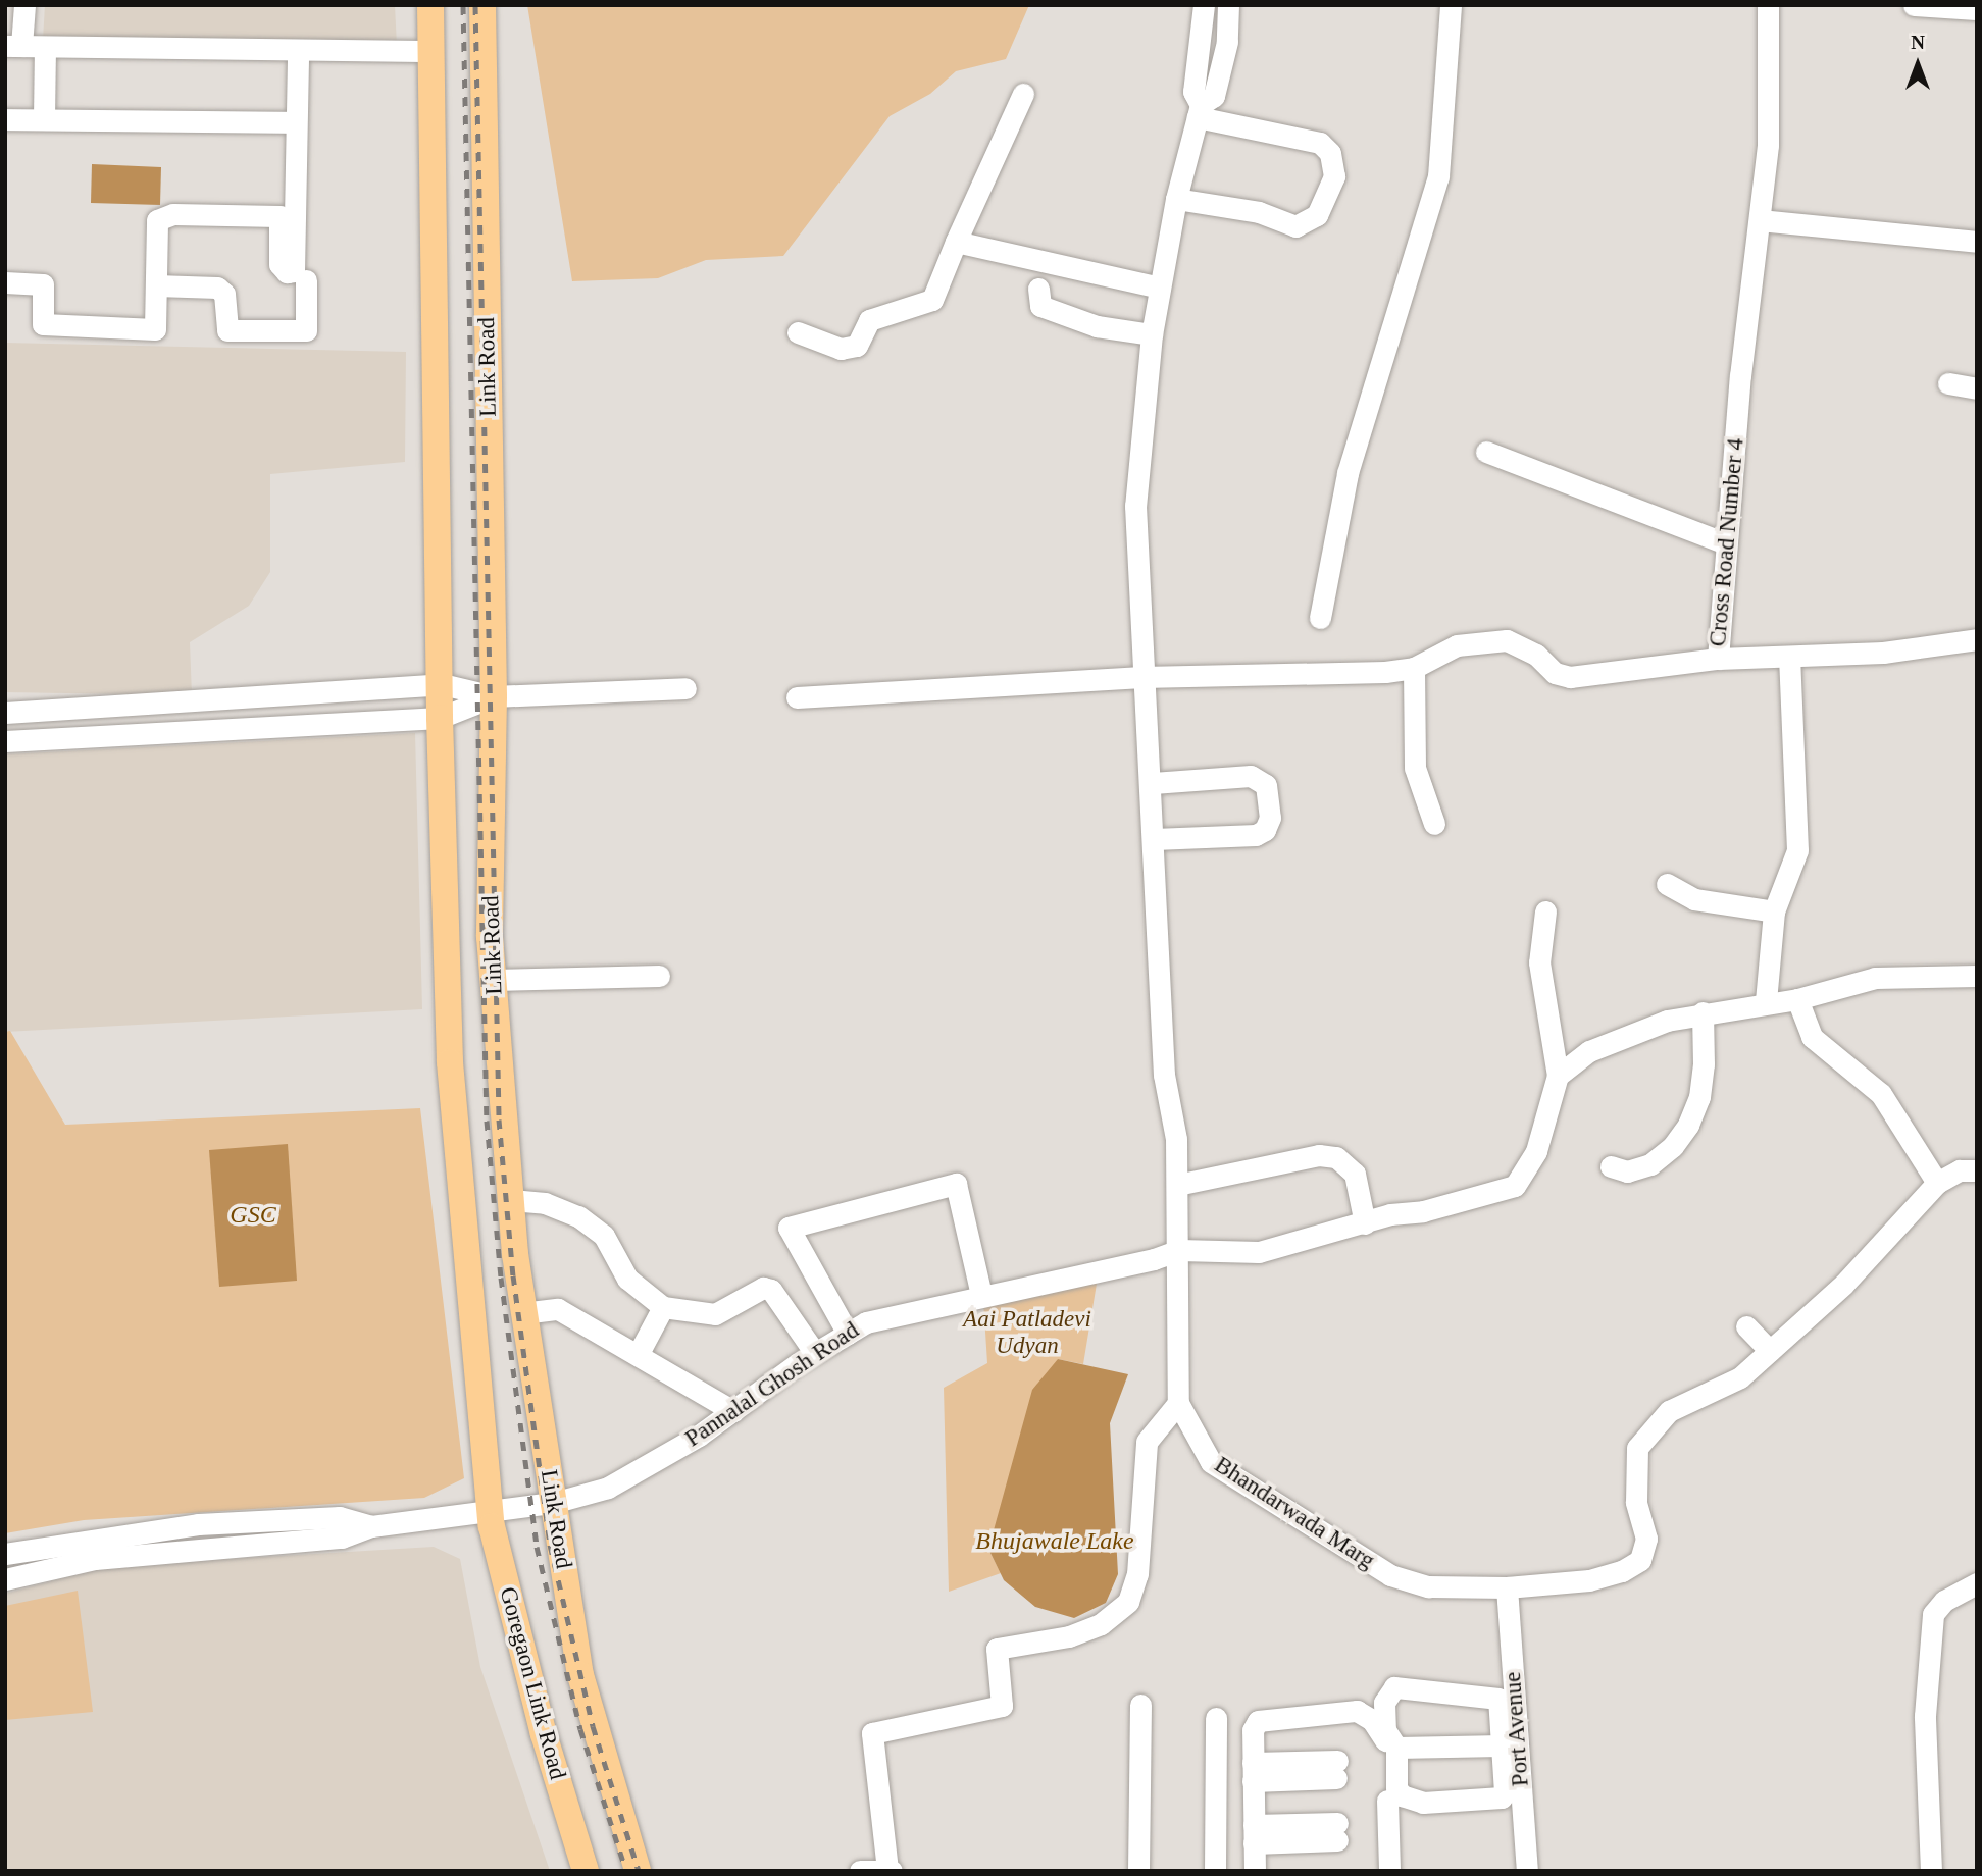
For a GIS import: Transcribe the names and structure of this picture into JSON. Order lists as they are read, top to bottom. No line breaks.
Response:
{"streets":{"main road":["Link Road","Goregaon Link Road"],"street":["Cross Road Number 4","Pannalal Ghosh Road","Bhandarwada Marg","Port Avenue"]},"crossings":[["Link Road","Pannalal Ghosh Road"],["Link Road","Goregaon Link Road"],["Cross Road Number 4","Bhandarwada Marg"],["Pannalal Ghosh Road","Bhandarwada Marg"],["Pannalal Ghosh Road","Goregaon Link Road"],["Bhandarwada Marg","Port Avenue"]],"water":["GSC","Bhujawale Lake"],"parks":["Aai Patladevi Udyan"],"north":"top"}
